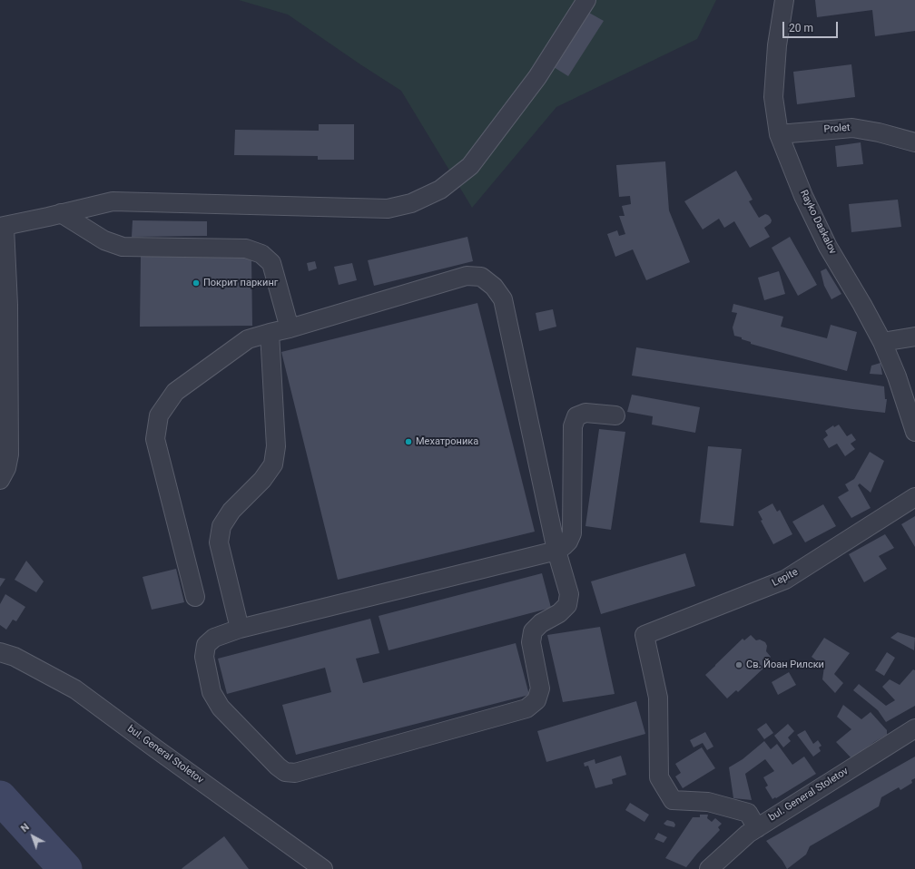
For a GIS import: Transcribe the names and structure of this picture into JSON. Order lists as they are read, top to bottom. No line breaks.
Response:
{"streets":{"street":["Prolet","Rayko Daskalov","Lepite","bul. General Stoletov"]},"crossings":[["Prolet","Rayko Daskalov"],["Lepite","bul. General Stoletov"]],"places":["Покрит паркинг","Мехатроника","Св. Йоан Рилски"],"scale_bar":"20 m","north":"top left"}
